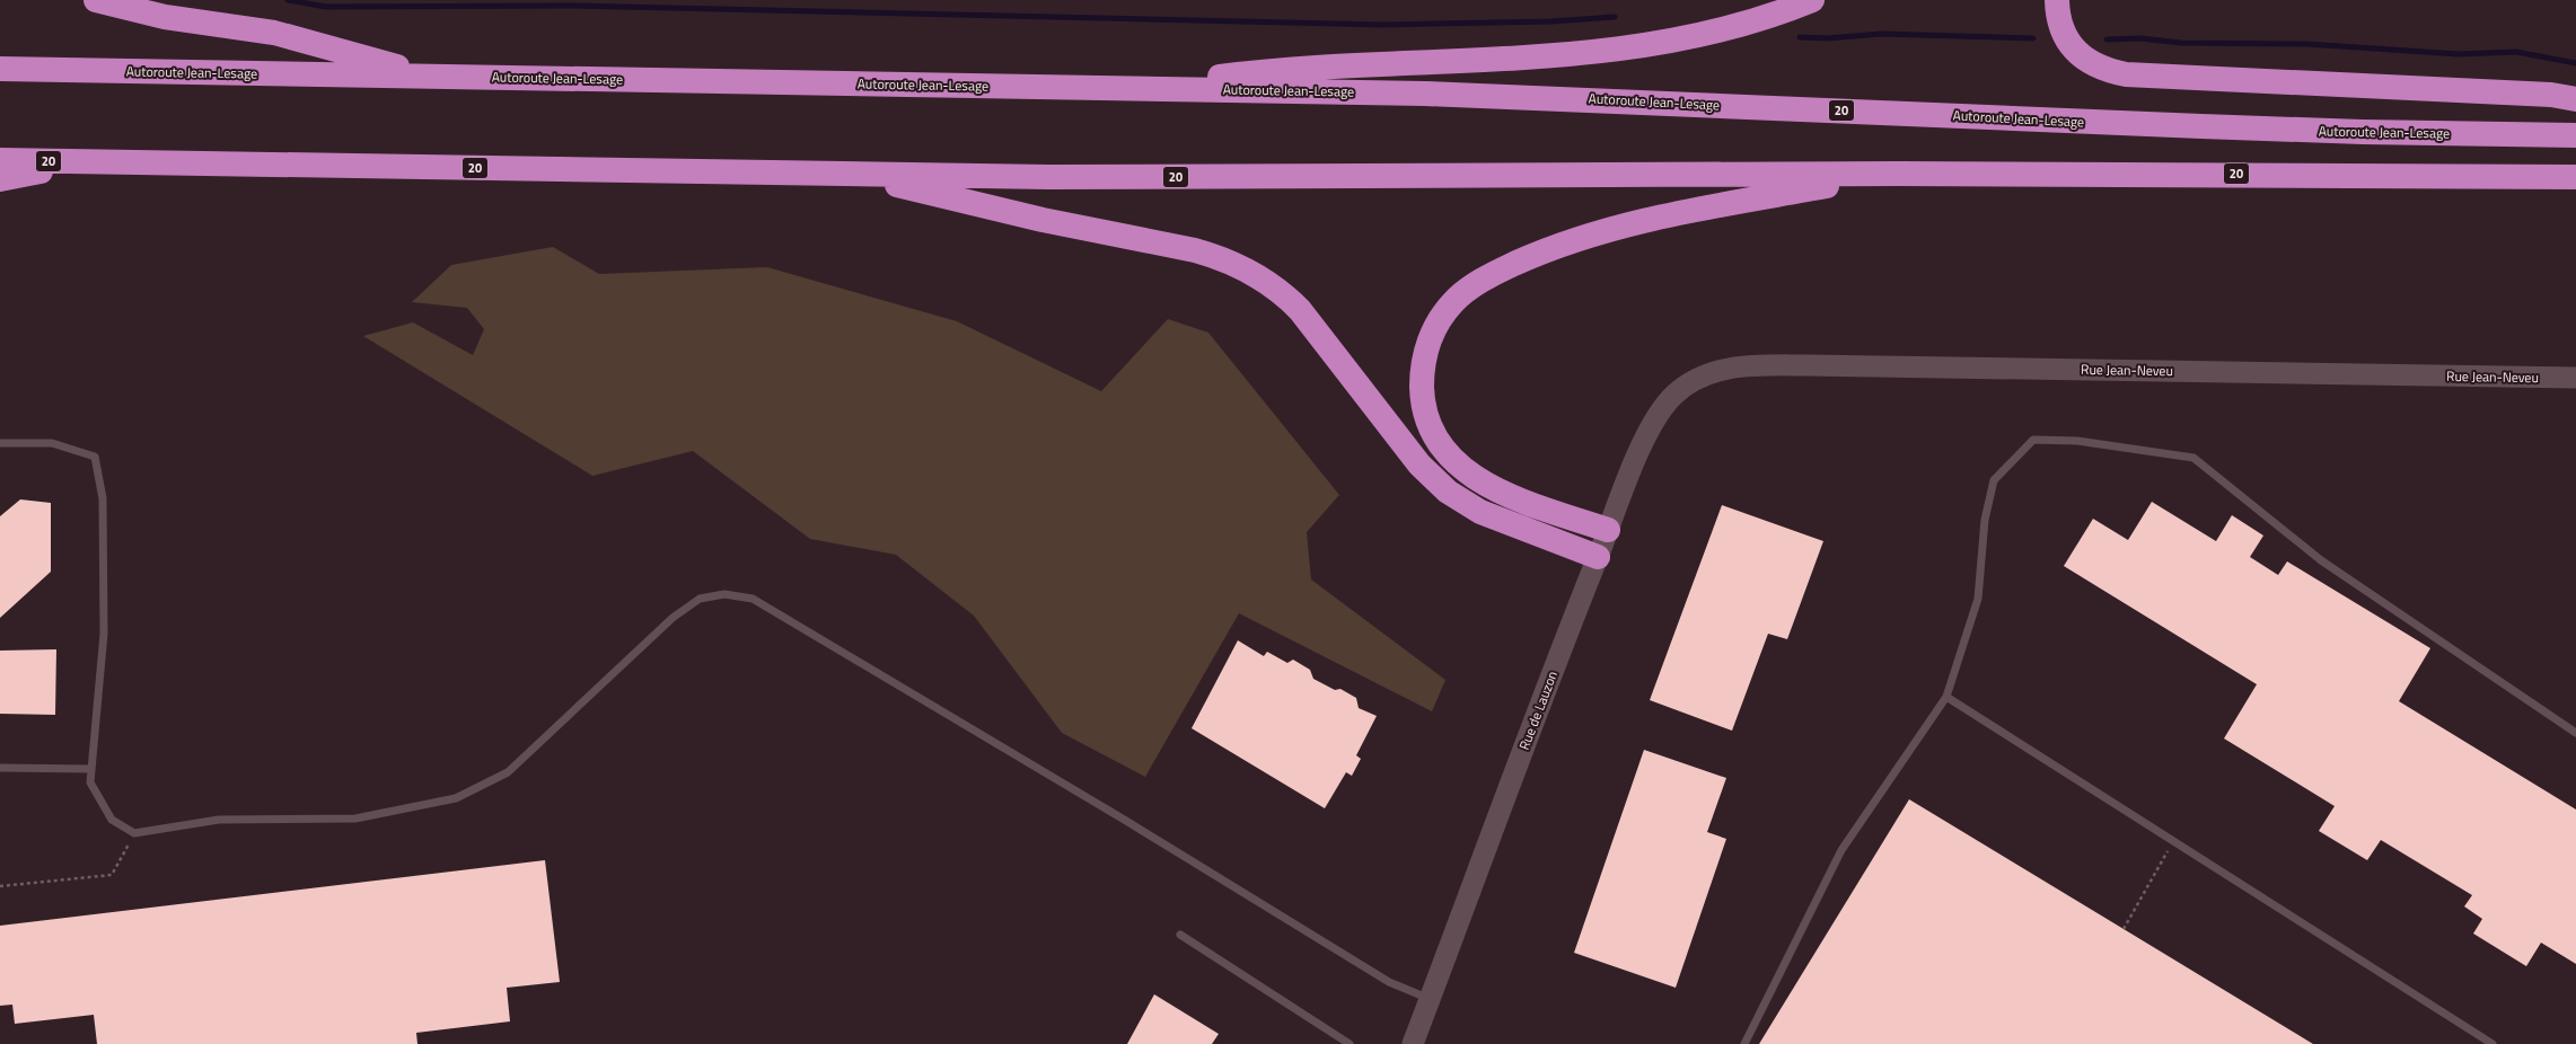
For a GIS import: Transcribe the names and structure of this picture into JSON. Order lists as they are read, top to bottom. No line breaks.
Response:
{"streets":{"highway":["Autoroute Jean-Lesage","20"],"street":["Rue Jean-Neveu","Rue de Lauzon"]},"crossings":[["Rue Jean-Neveu","Rue de Lauzon"]]}
